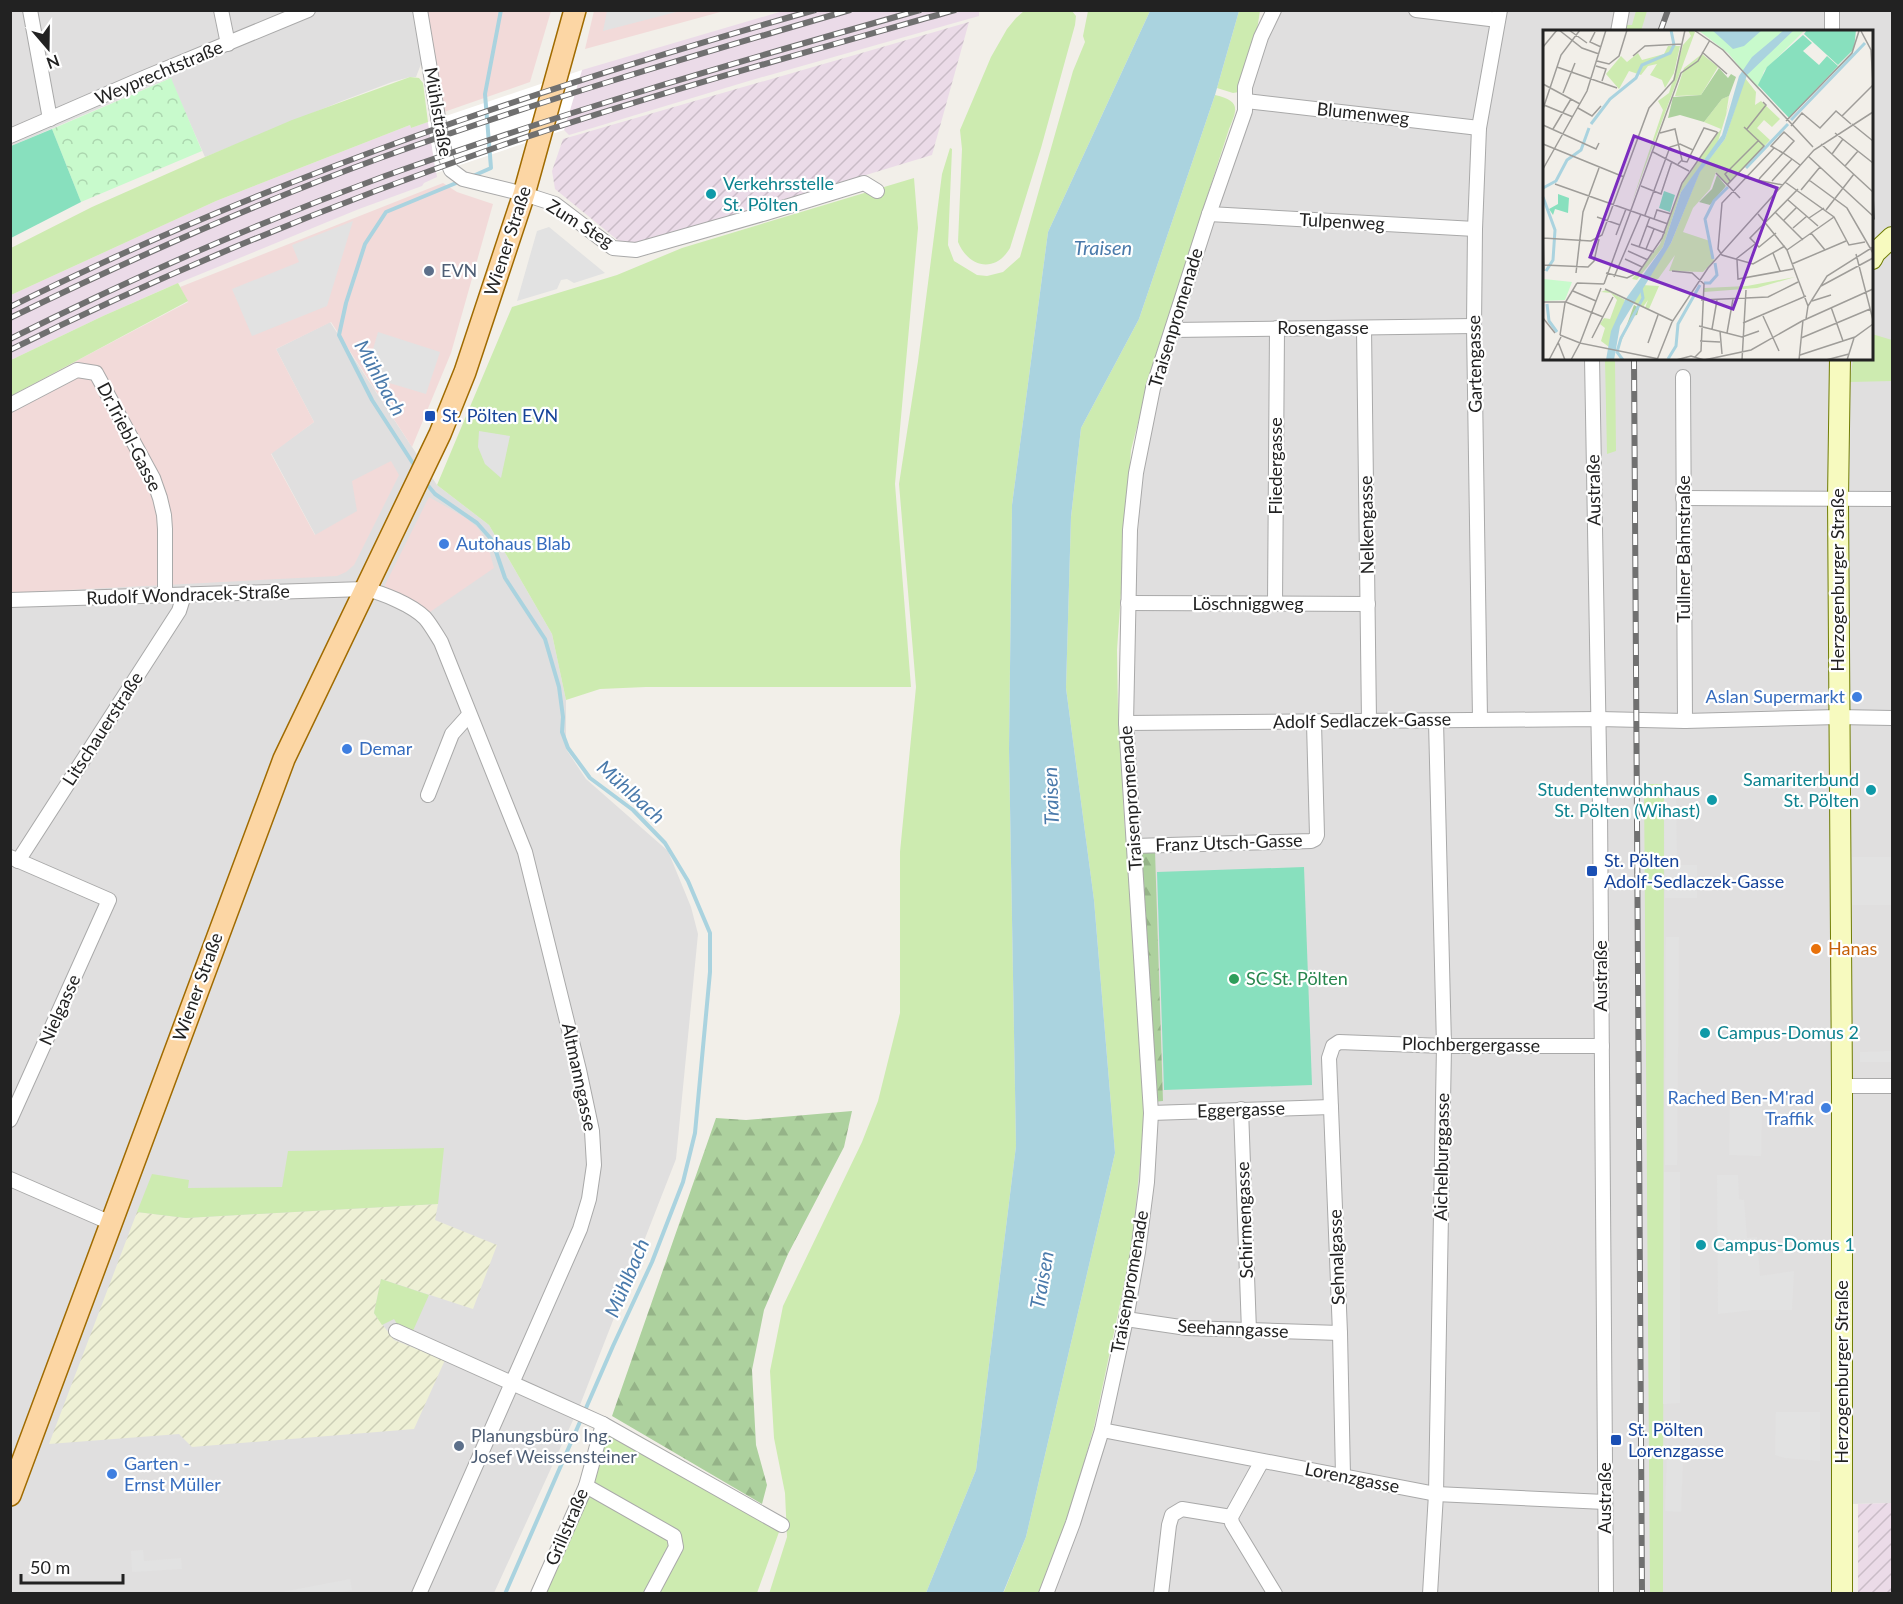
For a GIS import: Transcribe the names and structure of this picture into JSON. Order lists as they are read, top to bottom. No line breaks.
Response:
{"streets":{"main road":["Wiener Straße"],"street":["Weyprechtstraße","Mühlstraße","Blumenweg","Tulpenweg","Zum Steg","Traisenpromenade","Rosengasse","Gartengasse","Dr.Triebl-Gasse","Fliedergasse","Austraße","Nelkengasse","Tullner Bahnstraße","Herzogenburger Straße","Rudolf Wondracek-Straße","Löschniggweg","Adolf Sedlaczek-Gasse","Litschauerstraße","Franz Utsch-Gasse","Nielgasse","Plochbergergasse","Altmanngasse","Eggergasse","Aichelburggasse","Schirmengasse","Sehnalgasse","Seehanngasse","Lorenzgasse","Grillstraße"]},"crossings":[["Mühlstraße","Zum Steg"],["Mühlstraße","Wiener Straße"],["Blumenweg","Traisenpromenade"],["Blumenweg","Gartengasse"],["Tulpenweg","Traisenpromenade"],["Tulpenweg","Gartengasse"],["Zum Steg","Wiener Straße"],["Wiener Straße","Rudolf Wondracek-Straße"],["Wiener Straße","Altmanngasse"],["Traisenpromenade","Rosengasse"],["Traisenpromenade","Löschniggweg"],["Traisenpromenade","Adolf Sedlaczek-Gasse"],["Traisenpromenade","Franz Utsch-Gasse"],["Traisenpromenade","Eggergasse"],["Traisenpromenade","Seehanngasse"],["Traisenpromenade","Lorenzgasse"],["Rosengasse","Gartengasse"],["Rosengasse","Fliedergasse"],["Rosengasse","Nelkengasse"],["Gartengasse","Adolf Sedlaczek-Gasse"],["Dr.Triebl-Gasse","Rudolf Wondracek-Straße"],["Fliedergasse","Löschniggweg"],["Austraße","Adolf Sedlaczek-Gasse"],["Austraße","Plochbergergasse"],["Austraße","Lorenzgasse"],["Nelkengasse","Löschniggweg"],["Nelkengasse","Adolf Sedlaczek-Gasse"],["Tullner Bahnstraße","Adolf Sedlaczek-Gasse"],["Herzogenburger Straße","Adolf Sedlaczek-Gasse"],["Rudolf Wondracek-Straße","Litschauerstraße"],["Rudolf Wondracek-Straße","Altmanngasse"],["Adolf Sedlaczek-Gasse","Franz Utsch-Gasse"],["Adolf Sedlaczek-Gasse","Aichelburggasse"],["Litschauerstraße","Nielgasse"],["Plochbergergasse","Aichelburggasse"],["Plochbergergasse","Sehnalgasse"],["Eggergasse","Schirmengasse"],["Eggergasse","Sehnalgasse"],["Aichelburggasse","Lorenzgasse"],["Schirmengasse","Seehanngasse"],["Sehnalgasse","Seehanngasse"],["Sehnalgasse","Lorenzgasse"]],"water":["Traisen","Mühlbach"],"places":{"other":["Verkehrsstelle St. Pölten","EVN","Autohaus Blab","Aslan Supermarkt","Demar","Samariterbund St. Pölten","Studentenwohnhaus St. Pölten (Wihast)","Hanas","SC St. Pölten","Campus-Domus 2","Rached Ben-M'rad Traffik","Campus-Domus 1","Planungsbüro Ing. Josef Weissensteiner","Garten - Ernst Müller"],"transit":["St. Pölten EVN","St. Pölten Adolf-Sedlaczek-Gasse","St. Pölten Lorenzgasse"]},"scale_bar":"50 m","north":"bottom"}
